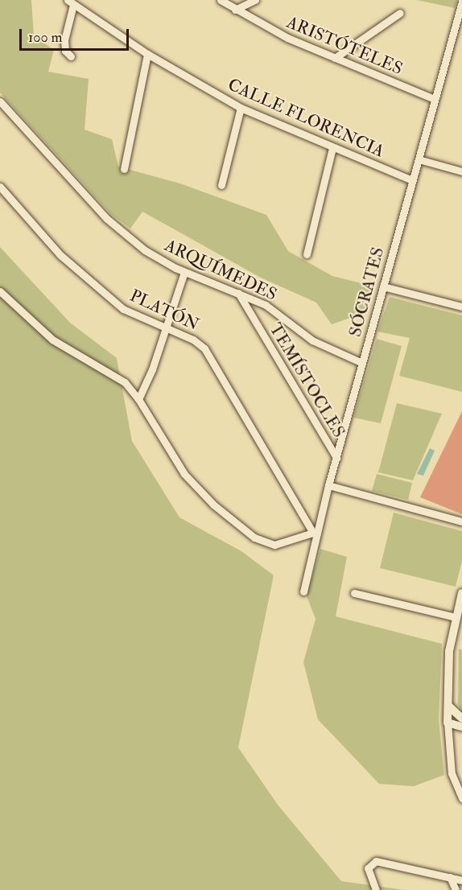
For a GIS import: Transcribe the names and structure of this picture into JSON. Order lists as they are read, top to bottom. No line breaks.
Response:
{"streets":{"street":["ARISTÓTELES","CALLE FLORENCIA","ARQUÍMEDES","SÓCRATES","PLATÓN","TEMÍSTOCLES"]},"crossings":[["ARISTÓTELES","SÓCRATES"],["CALLE FLORENCIA","SÓCRATES"],["ARQUÍMEDES","SÓCRATES"],["ARQUÍMEDES","TEMÍSTOCLES"],["SÓCRATES","PLATÓN"],["SÓCRATES","TEMÍSTOCLES"]],"scale_bar":"100 m"}
